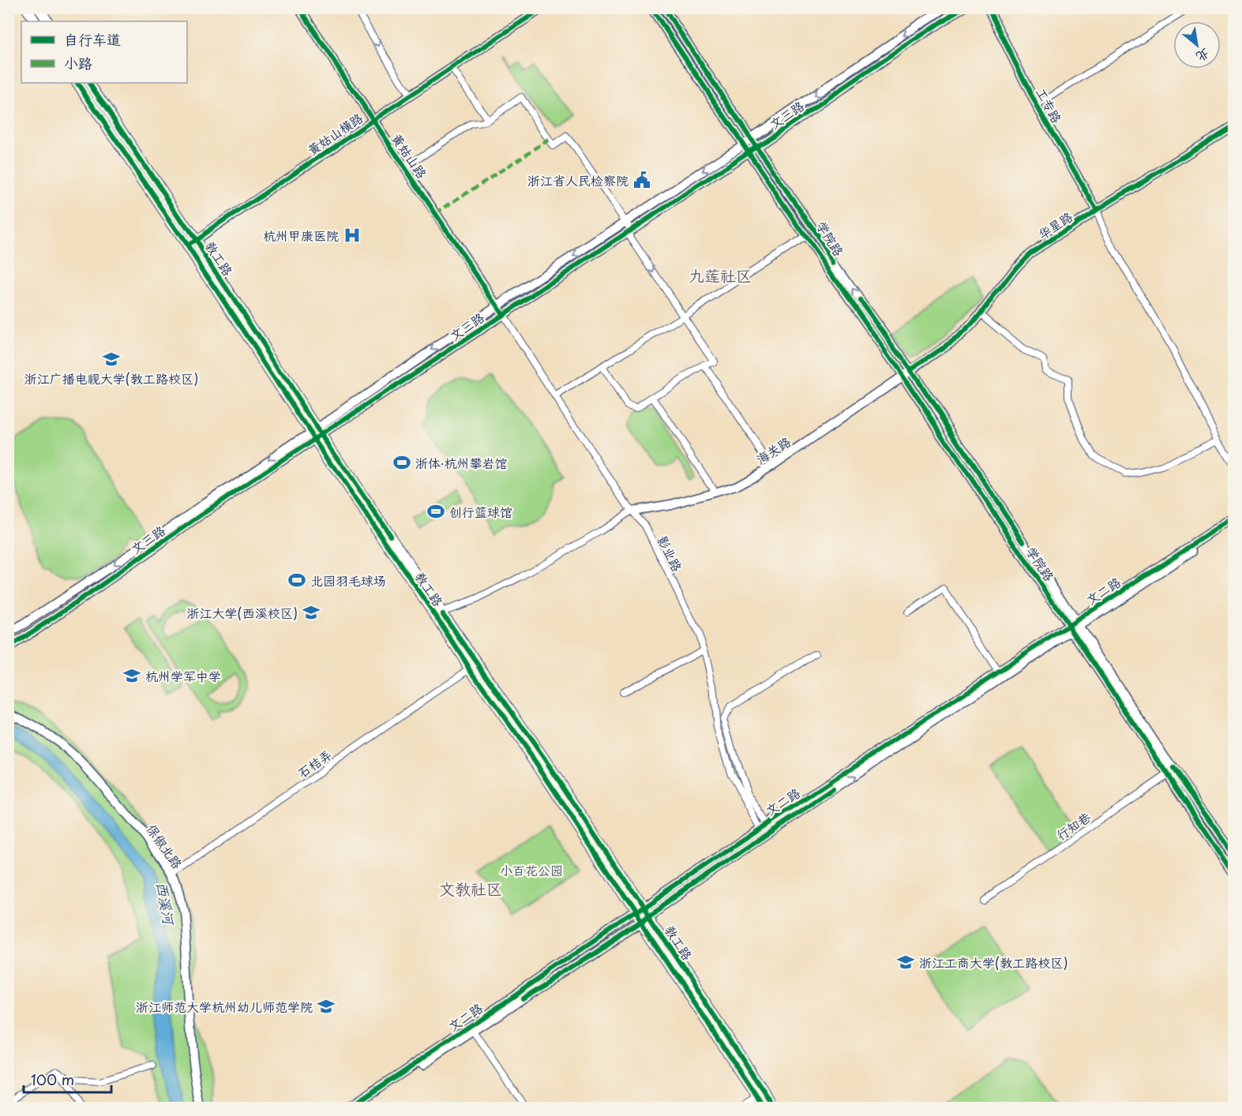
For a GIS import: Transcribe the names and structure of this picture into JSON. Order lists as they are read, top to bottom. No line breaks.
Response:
{"streets":{"main road":["工专路","文三路","黄姑山横路","黄姑山路","华星路","学院路","教工路","海关路","文二路","保俶北路"],"street":["影业路","石桔弄","行知巷"]},"crossings":[["工专路","华星路"],["文三路","黄姑山路"],["文三路","学院路"],["文三路","教工路"],["文三路","影业路"],["黄姑山横路","黄姑山路"],["黄姑山横路","教工路"],["黄姑山路","影业路"],["华星路","学院路"],["华星路","海关路"],["学院路","海关路"],["学院路","文二路"],["学院路","行知巷"],["教工路","文二路"],["教工路","石桔弄"],["海关路","影业路"],["影业路","文二路"],["石桔弄","保俶北路"]],"districts":["九莲社区","文教社区"],"water":["西溪河"],"parks":["小百花公园"],"places":{"public building":["浙江省人民检察院"],"hospital":["杭州甲康医院"],"school or university":["浙江广播电视大学(教工路校区)","浙江大学(西溪校区)","杭州学军中学","浙江工商大学(教工路校区)","浙江师范大学杭州幼儿师范学院"],"sports":["浙体·杭州攀岩馆","创行篮球馆","北园羽毛球场"]},"legend":["自行车道","小路"],"scale_bar":"100 m","north":"bottom right"}
